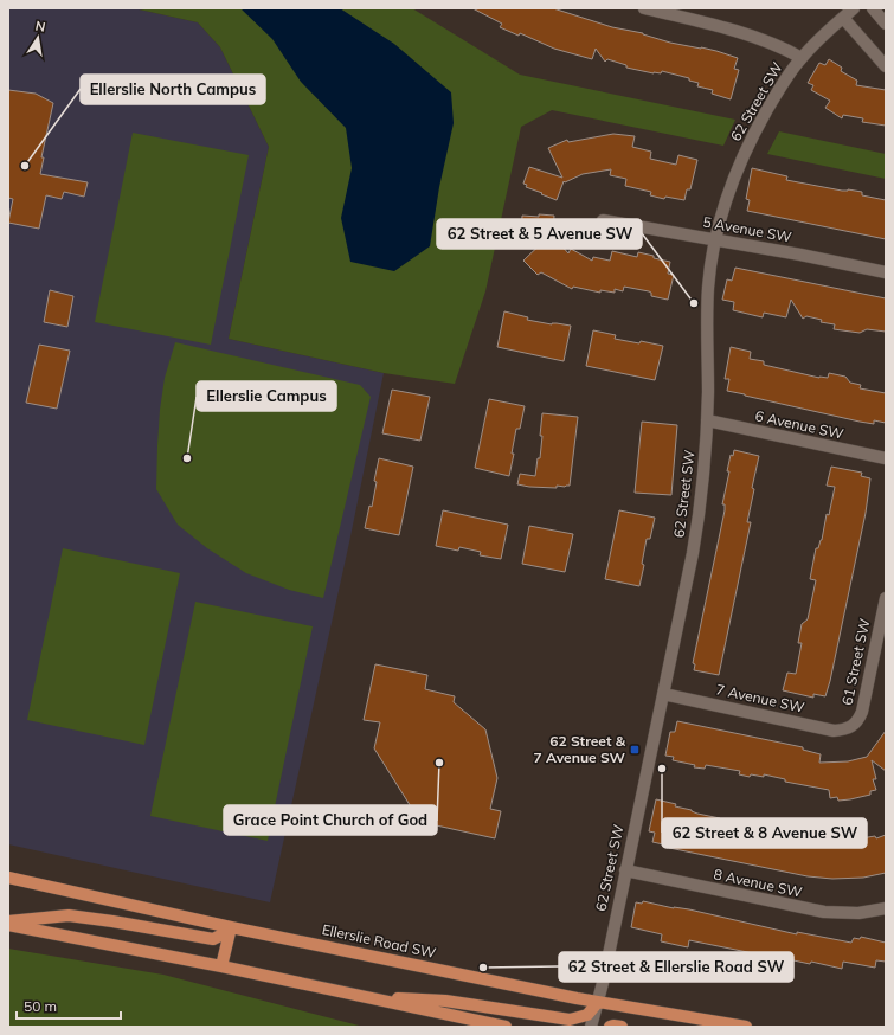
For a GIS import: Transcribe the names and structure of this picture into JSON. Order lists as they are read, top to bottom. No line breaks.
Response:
{"streets":{"main road":["Ellerslie Road SW"],"street":["62 Street SW","5 Avenue SW","6 Avenue SW","61 Street SW","7 Avenue SW","8 Avenue SW"]},"crossings":[["62 Street SW","5 Avenue SW"],["62 Street SW","6 Avenue SW"],["62 Street SW","7 Avenue SW"],["62 Street SW","8 Avenue SW"],["62 Street SW","Ellerslie Road SW"],["61 Street SW","7 Avenue SW"]],"places":{"other":["Ellerslie North Campus","62 Street & 5 Avenue SW","Ellerslie Campus","Grace Point Church of God","62 Street & 8 Avenue SW","62 Street & Ellerslie Road SW"],"transit":["62 Street & 7 Avenue SW"]},"scale_bar":"50 m","north":"top"}
